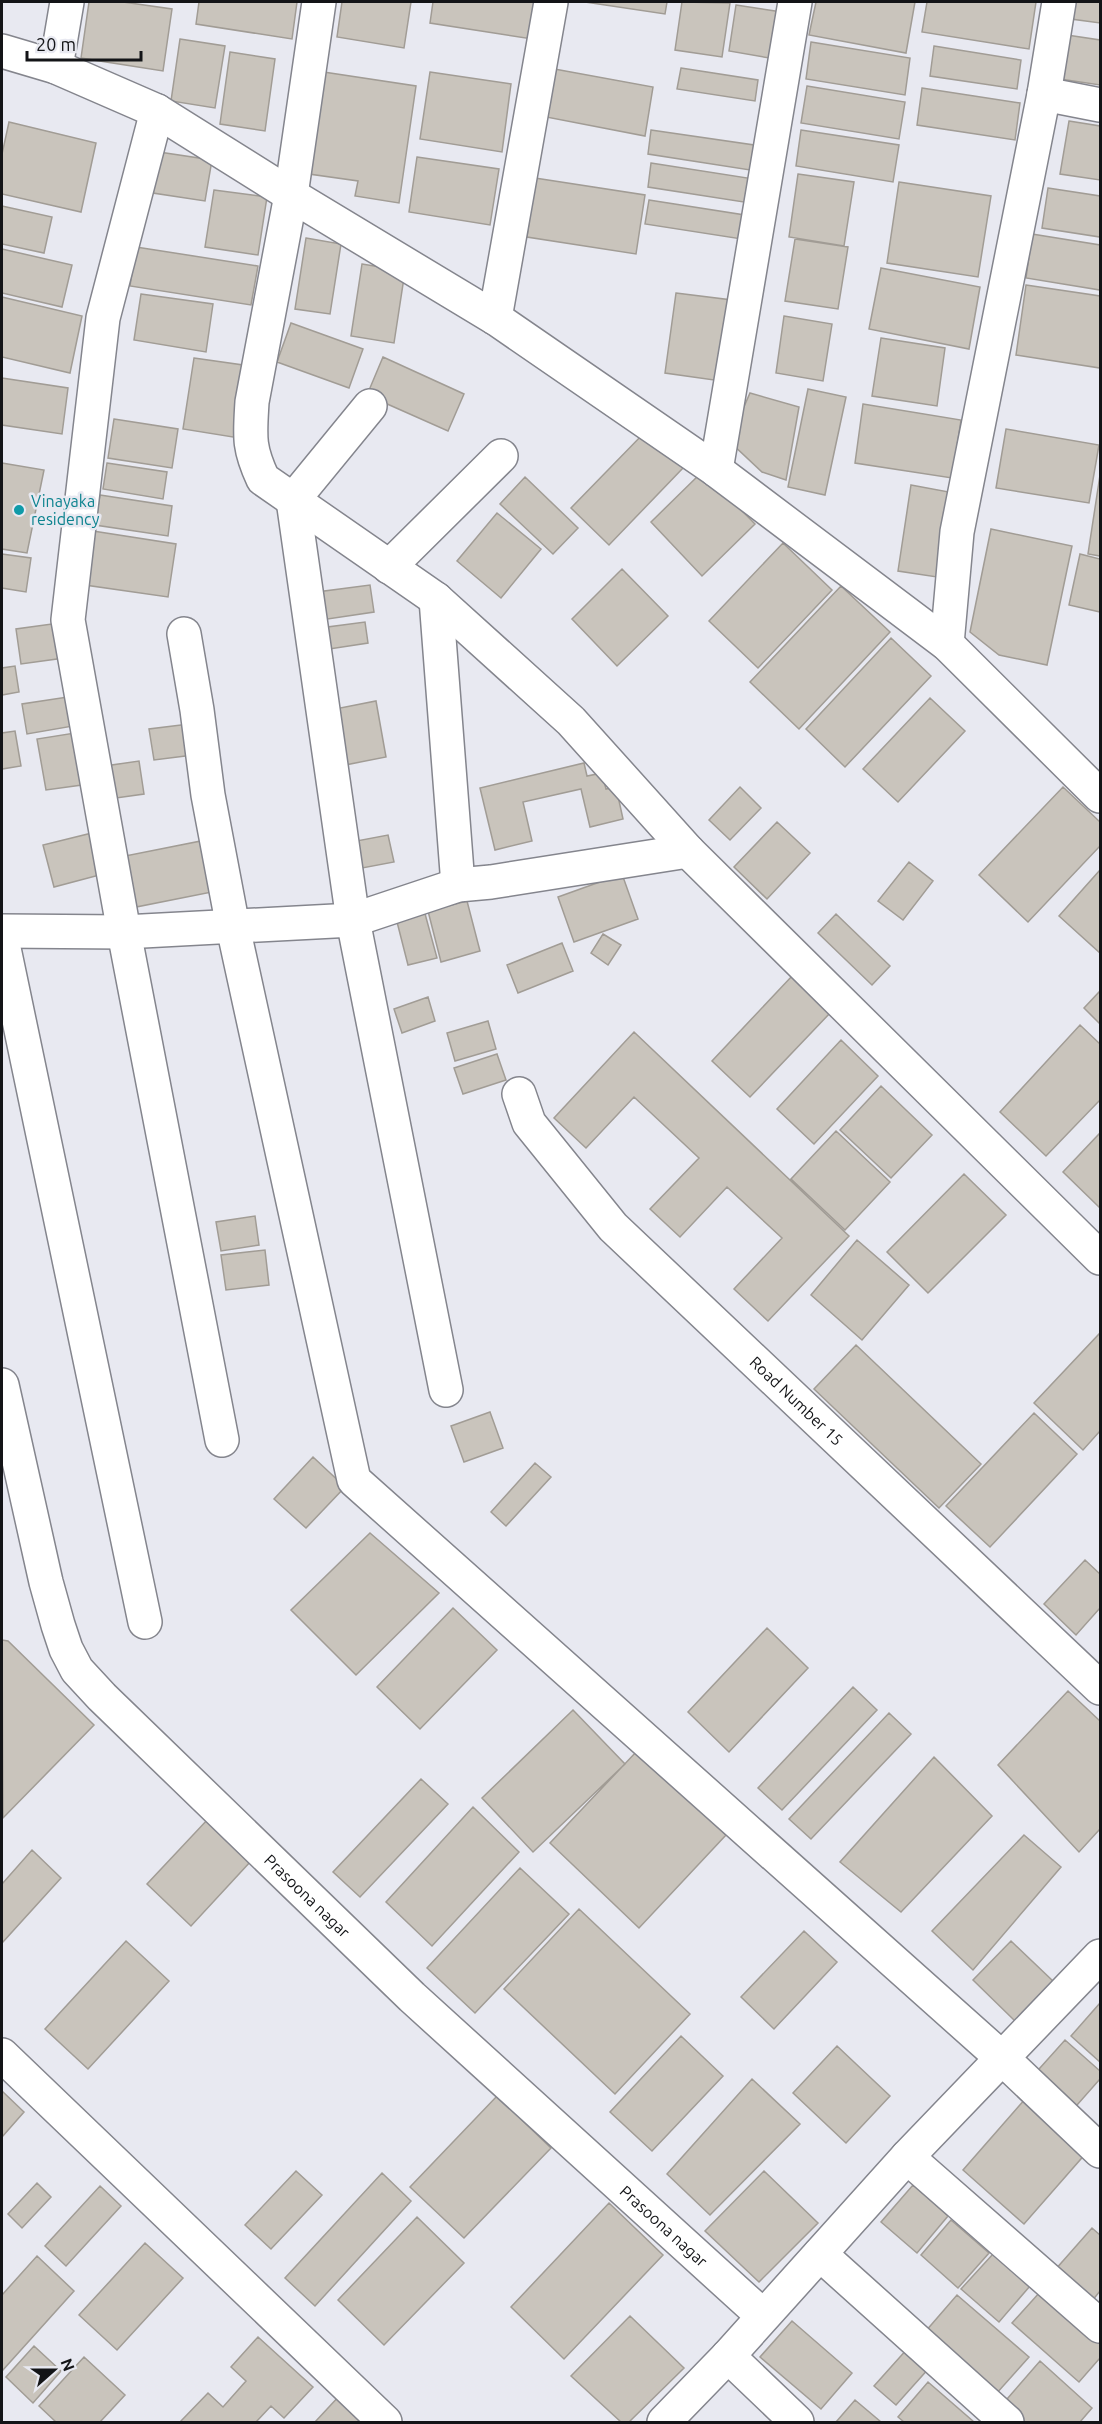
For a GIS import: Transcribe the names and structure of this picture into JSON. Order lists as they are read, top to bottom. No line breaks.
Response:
{"streets":{"street":["Road Number 15","Prasoona nagar"]},"places":["Vinayaka residency"],"scale_bar":"20 m","north":"right"}
